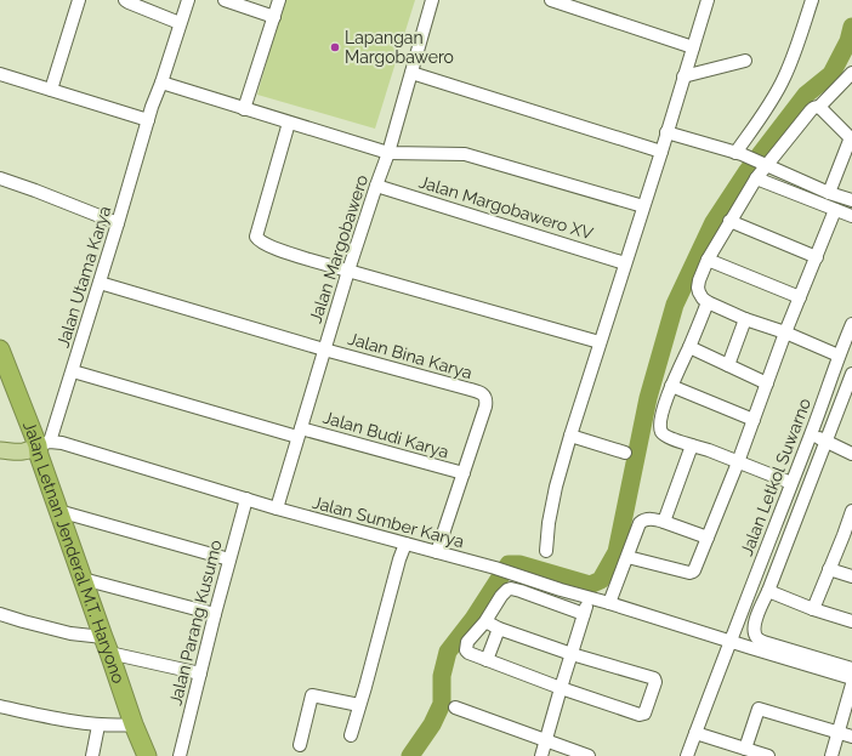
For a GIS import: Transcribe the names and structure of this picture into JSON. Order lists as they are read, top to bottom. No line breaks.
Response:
{"streets":{"highway":["Jalan Letnan Jenderal M.T. Haryono"],"street":["Jalan Margobawero XV","Jalan Margobawero","Jalan Utama Karya","Jalan Bina Karya","Jalan Budi Karya","Jalan Letkol Suwarno","Jalan Sumber Karya","Jalan Parang Kusumo"]},"crossings":[["Jalan Margobawero XV","Jalan Margobawero"],["Jalan Margobawero","Jalan Bina Karya"],["Jalan Margobawero","Jalan Budi Karya"],["Jalan Margobawero","Jalan Sumber Karya"],["Jalan Utama Karya","Jalan Bina Karya"],["Jalan Utama Karya","Jalan Budi Karya"],["Jalan Utama Karya","Jalan Sumber Karya"],["Jalan Utama Karya","Jalan Letnan Jenderal M.T. Haryono"],["Jalan Bina Karya","Jalan Budi Karya"],["Jalan Letkol Suwarno","Jalan Sumber Karya"],["Jalan Sumber Karya","Jalan Letnan Jenderal M.T. Haryono"],["Jalan Sumber Karya","Jalan Parang Kusumo"]],"places":["Lapangan Margobawero"]}
